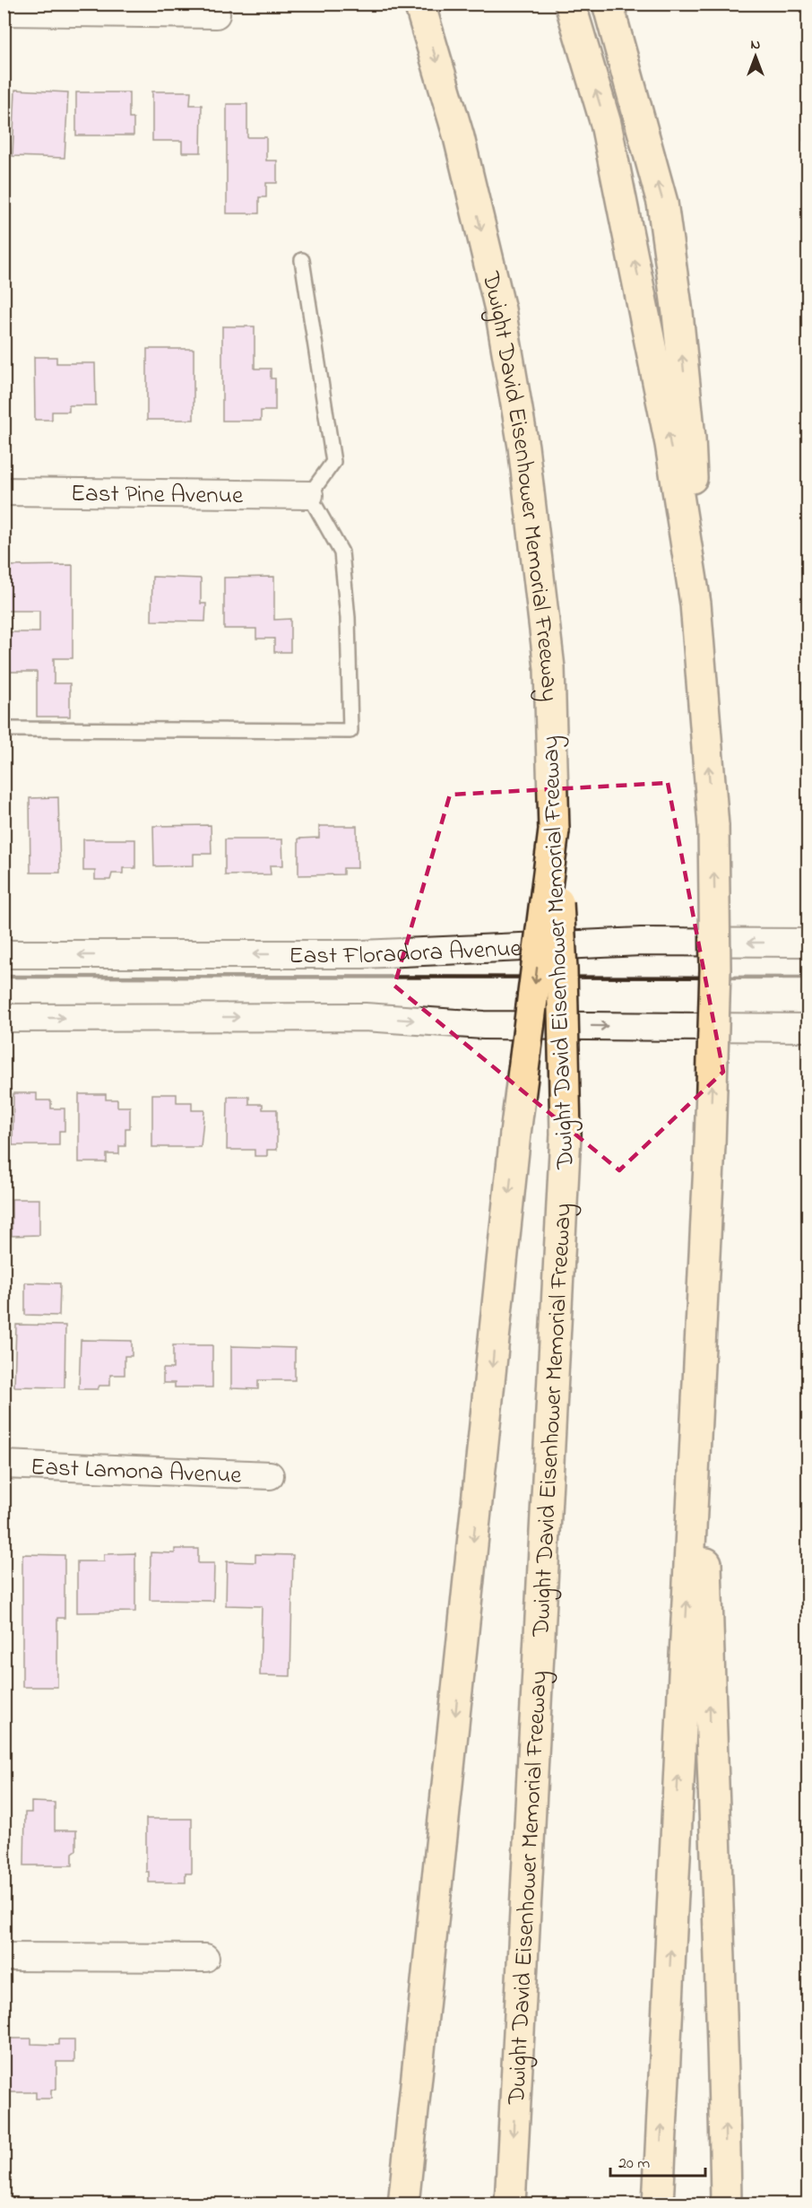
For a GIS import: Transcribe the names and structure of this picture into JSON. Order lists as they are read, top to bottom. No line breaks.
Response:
{"streets":{"highway":["Dwight David Eisenhower Memorial Freeway"],"street":["East Pine Avenue","East Floradora Avenue","East Lamona Avenue"]},"scale_bar":"20 m","north":"top"}
